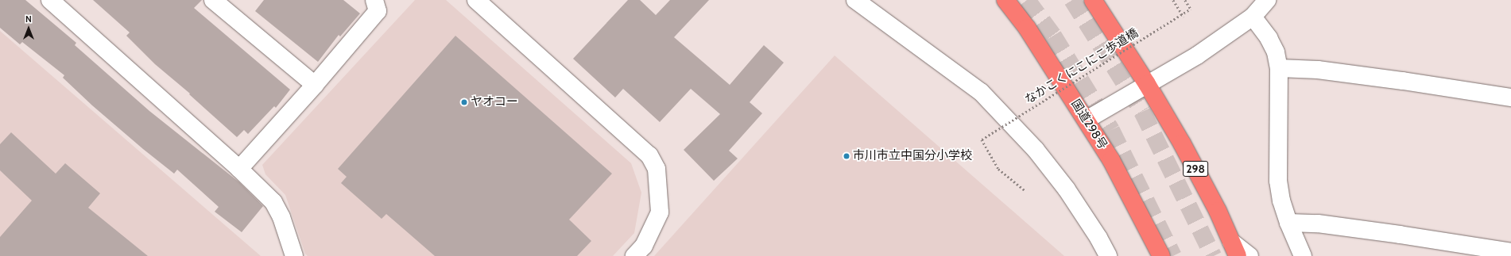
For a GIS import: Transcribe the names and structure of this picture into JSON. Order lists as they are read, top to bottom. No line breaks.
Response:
{"streets":{"highway":["国道298号","298"],"path":["なかこくにこにこ歩道橋"]},"places":["ヤオコー","市川市立中国分小学校"],"north":"top"}
